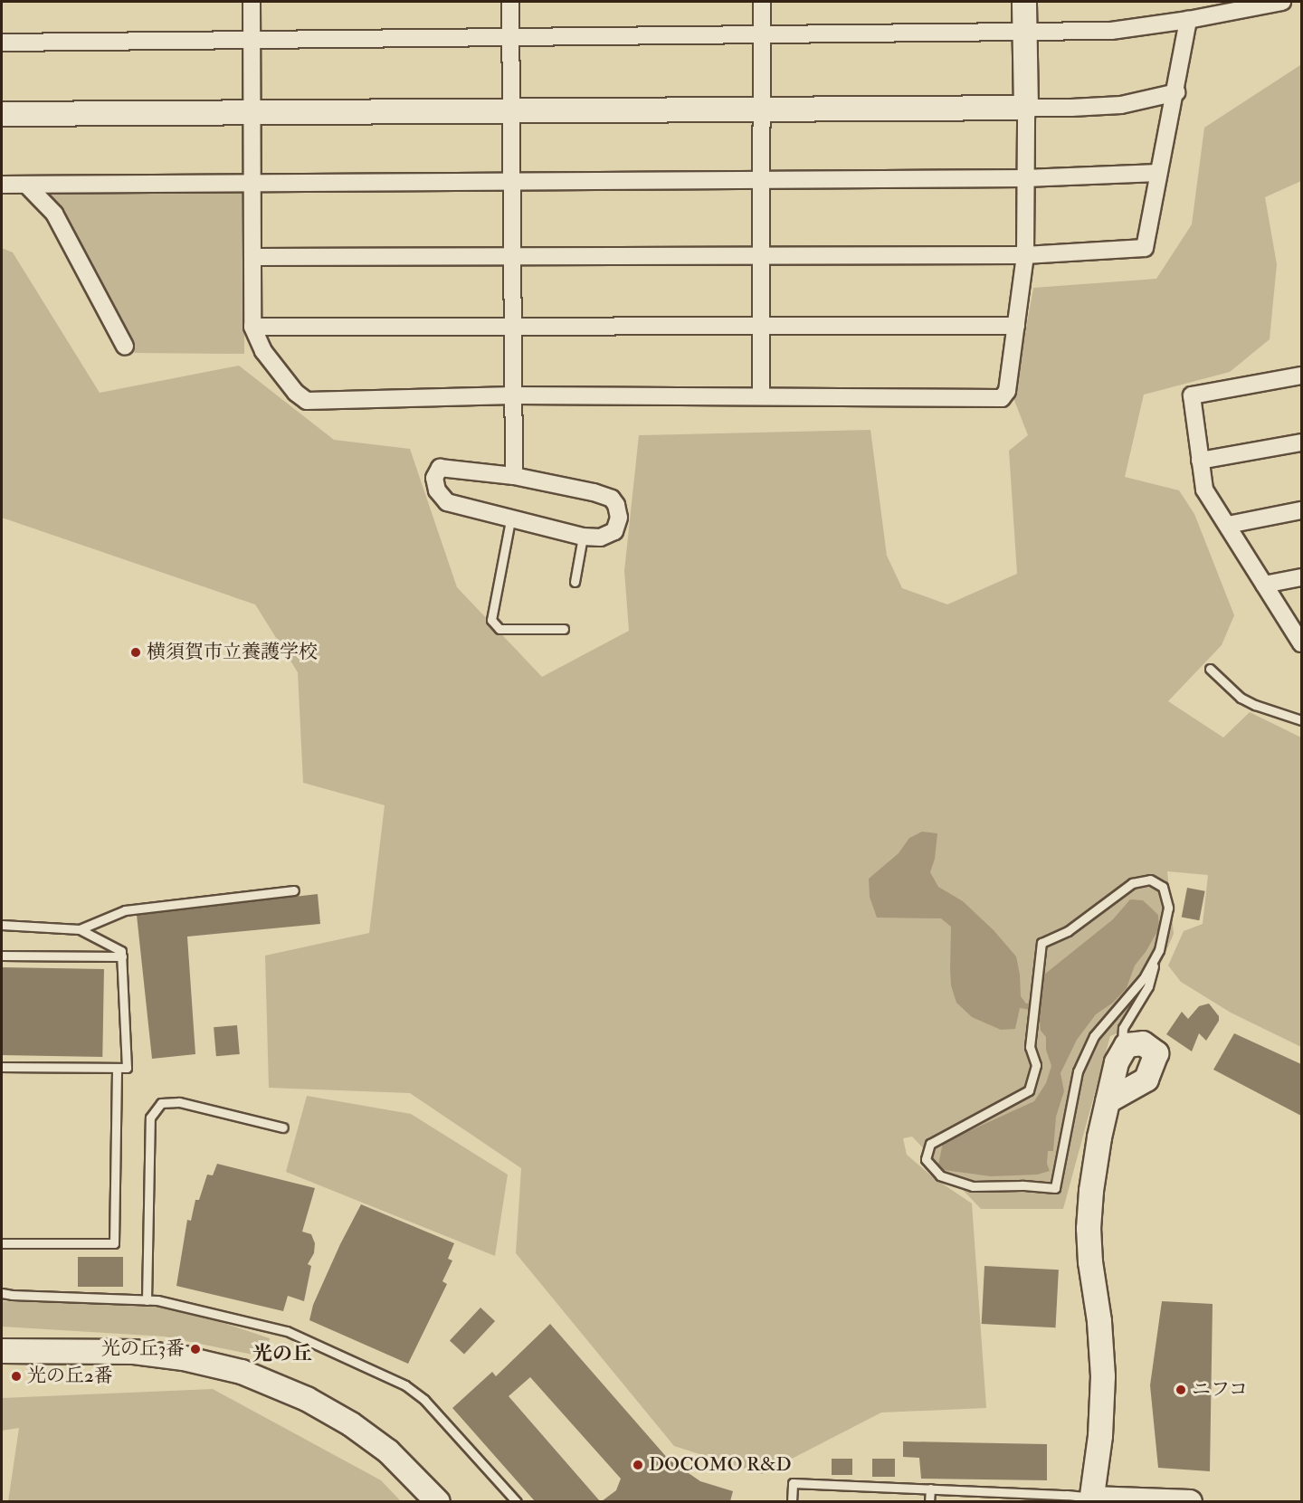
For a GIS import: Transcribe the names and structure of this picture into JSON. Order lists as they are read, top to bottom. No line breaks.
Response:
{"districts":["光の丘"],"places":["横須賀市立養護学校","光の丘3番","光の丘2番","ニフコ","DOCOMO R&D"]}
